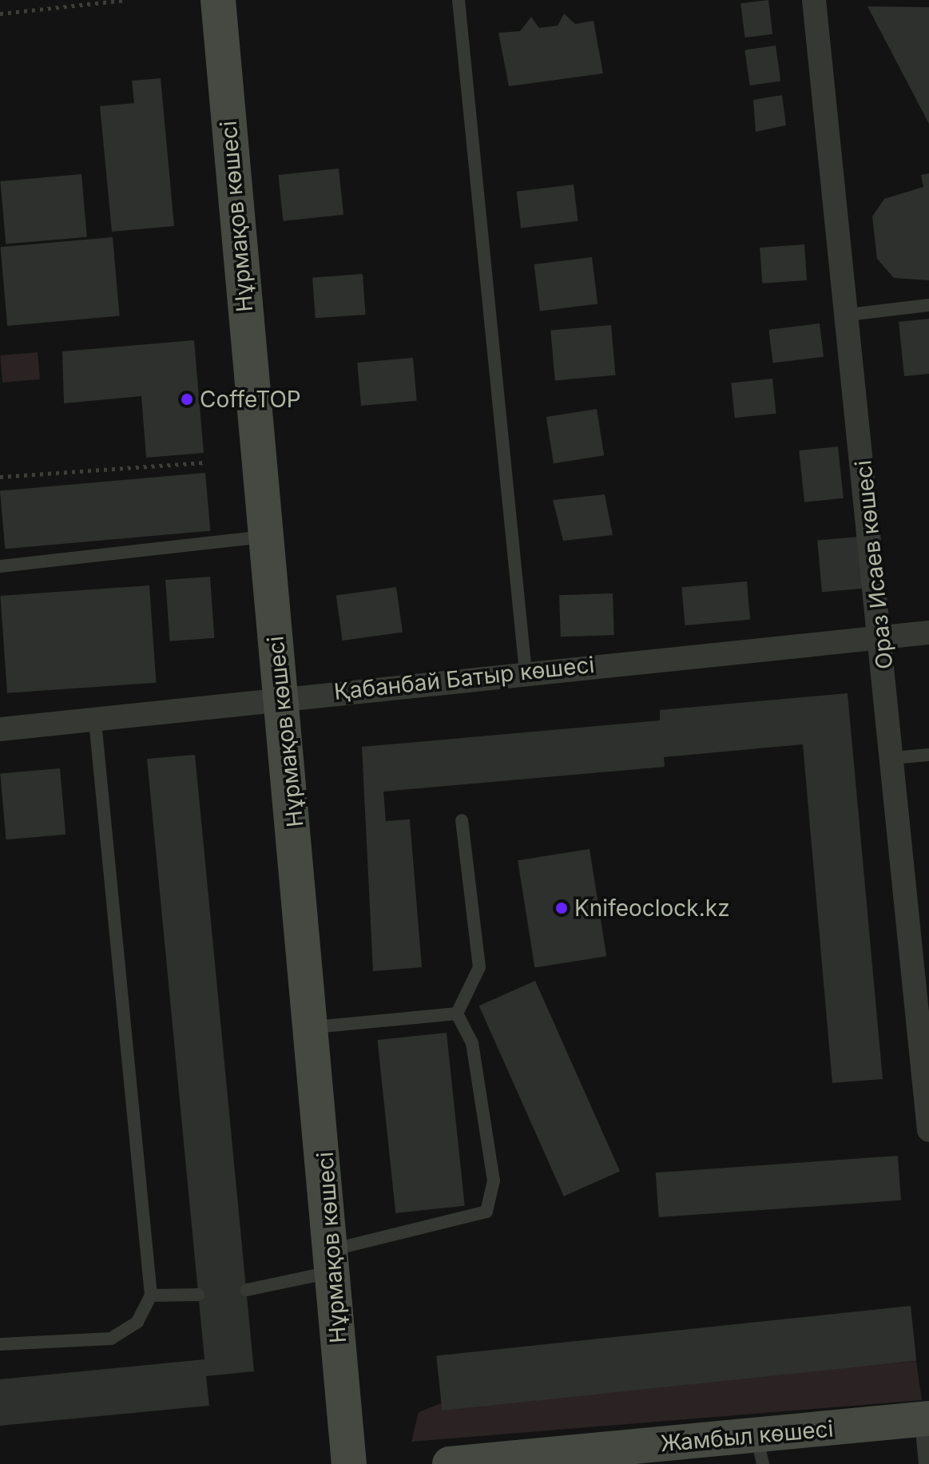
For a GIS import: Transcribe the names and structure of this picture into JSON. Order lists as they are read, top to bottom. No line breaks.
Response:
{"streets":{"street":["Нұрмақов көшесі","Ораз Исаев көшесі","Қабанбай Батыр көшесі","Жамбыл көшесі"]},"crossings":[["Нұрмақов көшесі","Қабанбай Батыр көшесі"],["Ораз Исаев көшесі","Қабанбай Батыр көшесі"]],"places":["CoffeTOP","Knifeoclock.kz"]}
